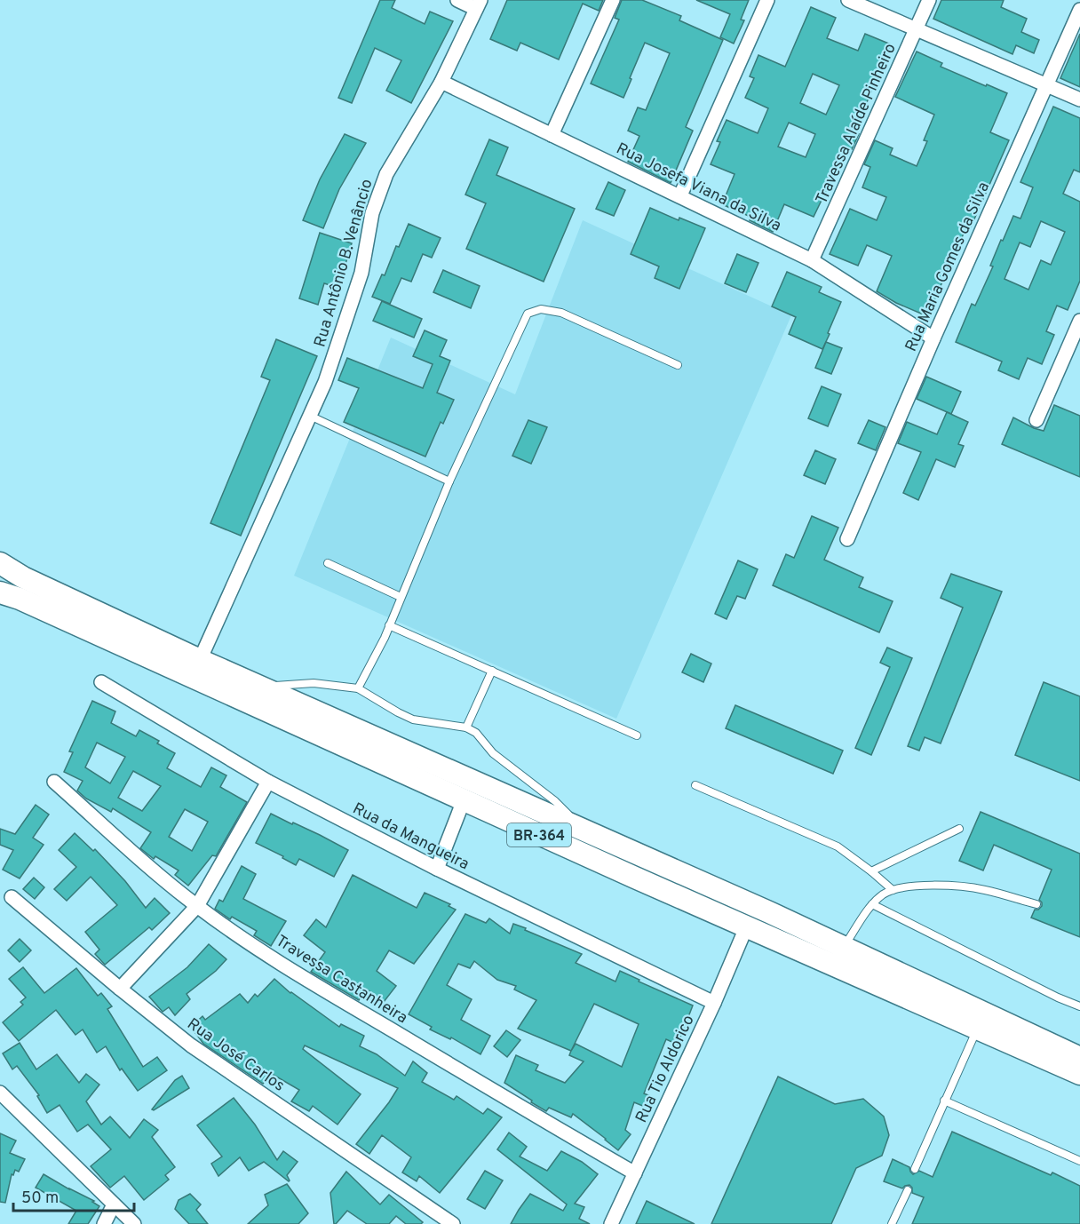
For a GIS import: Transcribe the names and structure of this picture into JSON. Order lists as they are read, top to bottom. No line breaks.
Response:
{"streets":{"highway":["BR-364"],"street":["Travessa Alaíde Pinheiro","Rua Josefa Viana da Silva","Rua Antônio B. Venâncio","Rua Maria Gomes da Silva","Rua da Mangueira","Travessa Castanheira","Rua José Carlos","Rua Tio Aldorico"]},"crossings":[["Travessa Alaíde Pinheiro","Rua Josefa Viana da Silva"],["Rua Josefa Viana da Silva","Rua Antônio B. Venâncio"],["Rua Josefa Viana da Silva","Rua Maria Gomes da Silva"],["Rua Antônio B. Venâncio","BR-364"],["BR-364","Rua Tio Aldorico"],["Rua da Mangueira","Rua Tio Aldorico"],["Travessa Castanheira","Rua Tio Aldorico"]],"scale_bar":"50 m"}
